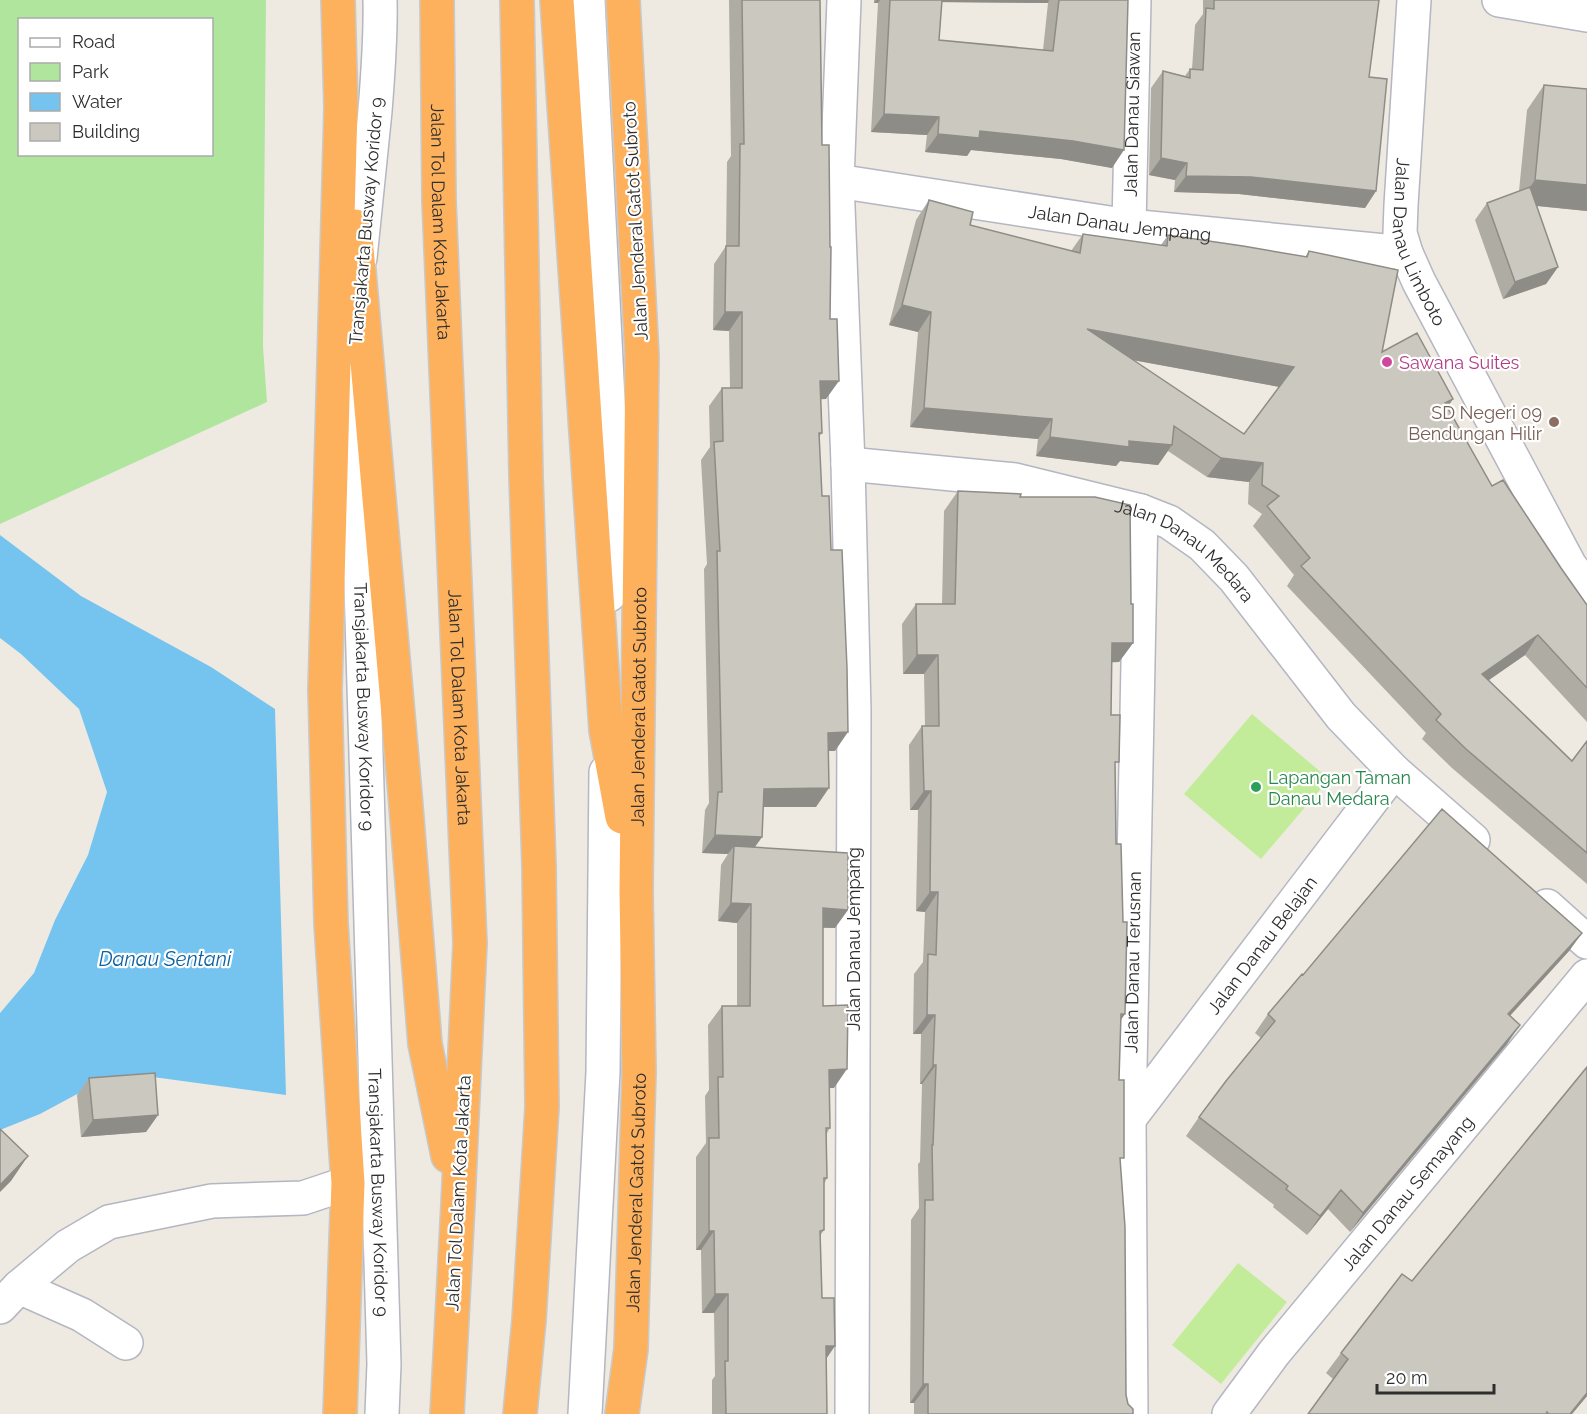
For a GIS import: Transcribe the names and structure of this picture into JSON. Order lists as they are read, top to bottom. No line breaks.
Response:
{"streets":{"highway":["Jalan Jenderal Gatot Subroto","Jalan Tol Dalam Kota Jakarta"],"street":["Jalan Danau Siawan","Transjakarta Busway Koridor 9","Jalan Danau Jempang","Jalan Danau Limboto","Jalan Danau Medara","Jalan Danau Belajan","Jalan Danau Terusnan","Jalan Danau Semayang"]},"crossings":[["Jalan Danau Siawan","Jalan Danau Jempang"],["Jalan Danau Jempang","Jalan Danau Limboto"],["Jalan Danau Jempang","Jalan Danau Medara"],["Jalan Danau Medara","Jalan Danau Belajan"],["Jalan Danau Medara","Jalan Danau Terusnan"],["Jalan Danau Belajan","Jalan Danau Terusnan"]],"water":["Danau Sentani"],"places":["Sawana Suites","SD Negeri 09 Bendungan Hilir","Lapangan Taman Danau Medara"],"legend":["Road","Park","Water","Building"],"scale_bar":"20 m"}
